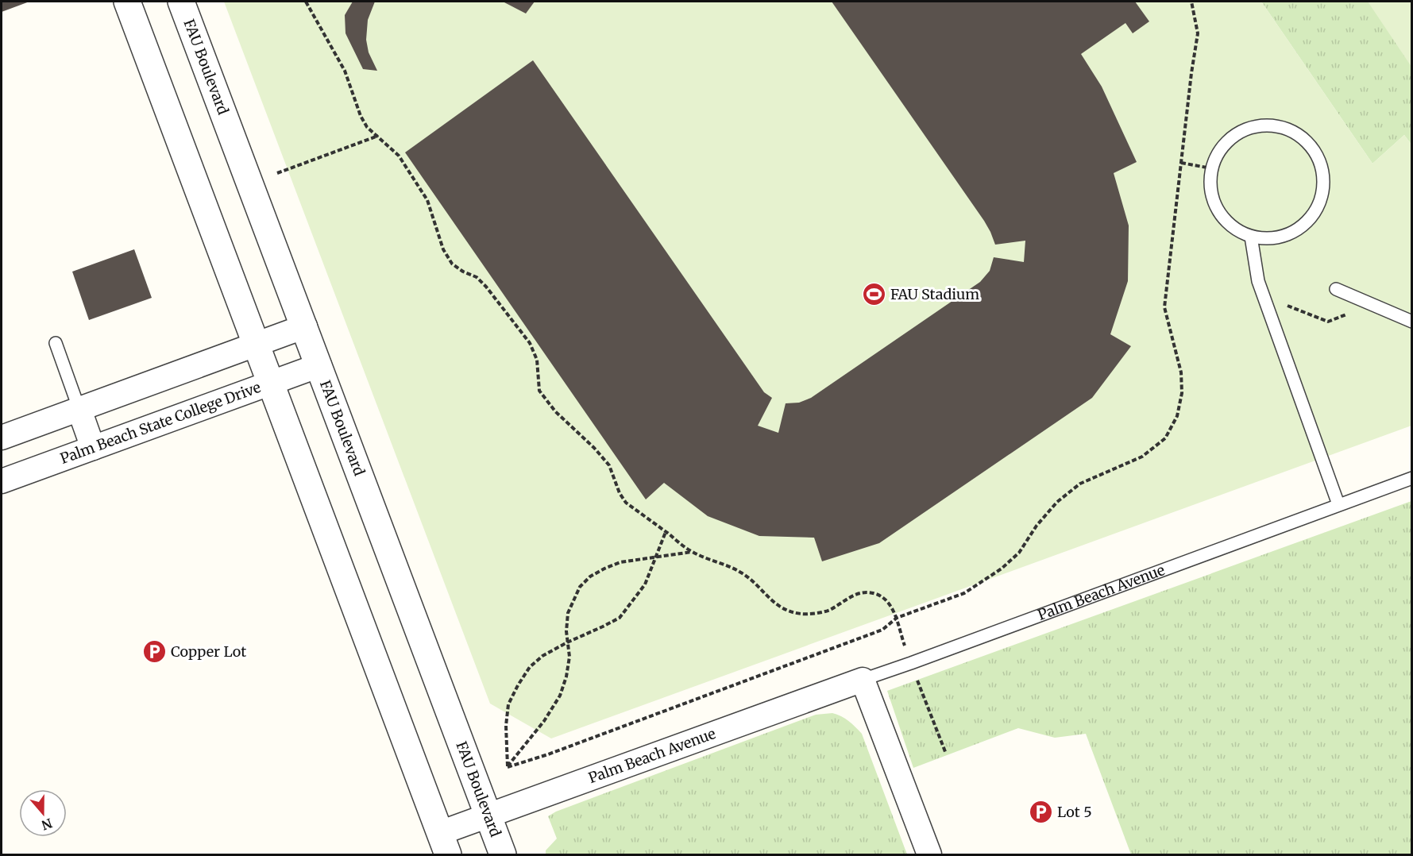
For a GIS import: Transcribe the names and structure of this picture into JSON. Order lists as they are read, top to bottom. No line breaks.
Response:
{"streets":{"street":["FAU Boulevard","Palm Beach State College Drive","Palm Beach Avenue"]},"crossings":[["FAU Boulevard","Palm Beach State College Drive"],["FAU Boulevard","Palm Beach Avenue"]],"places":{"sports":["FAU Stadium"],"parking":["Copper Lot","Lot 5"]},"north":"bottom"}
